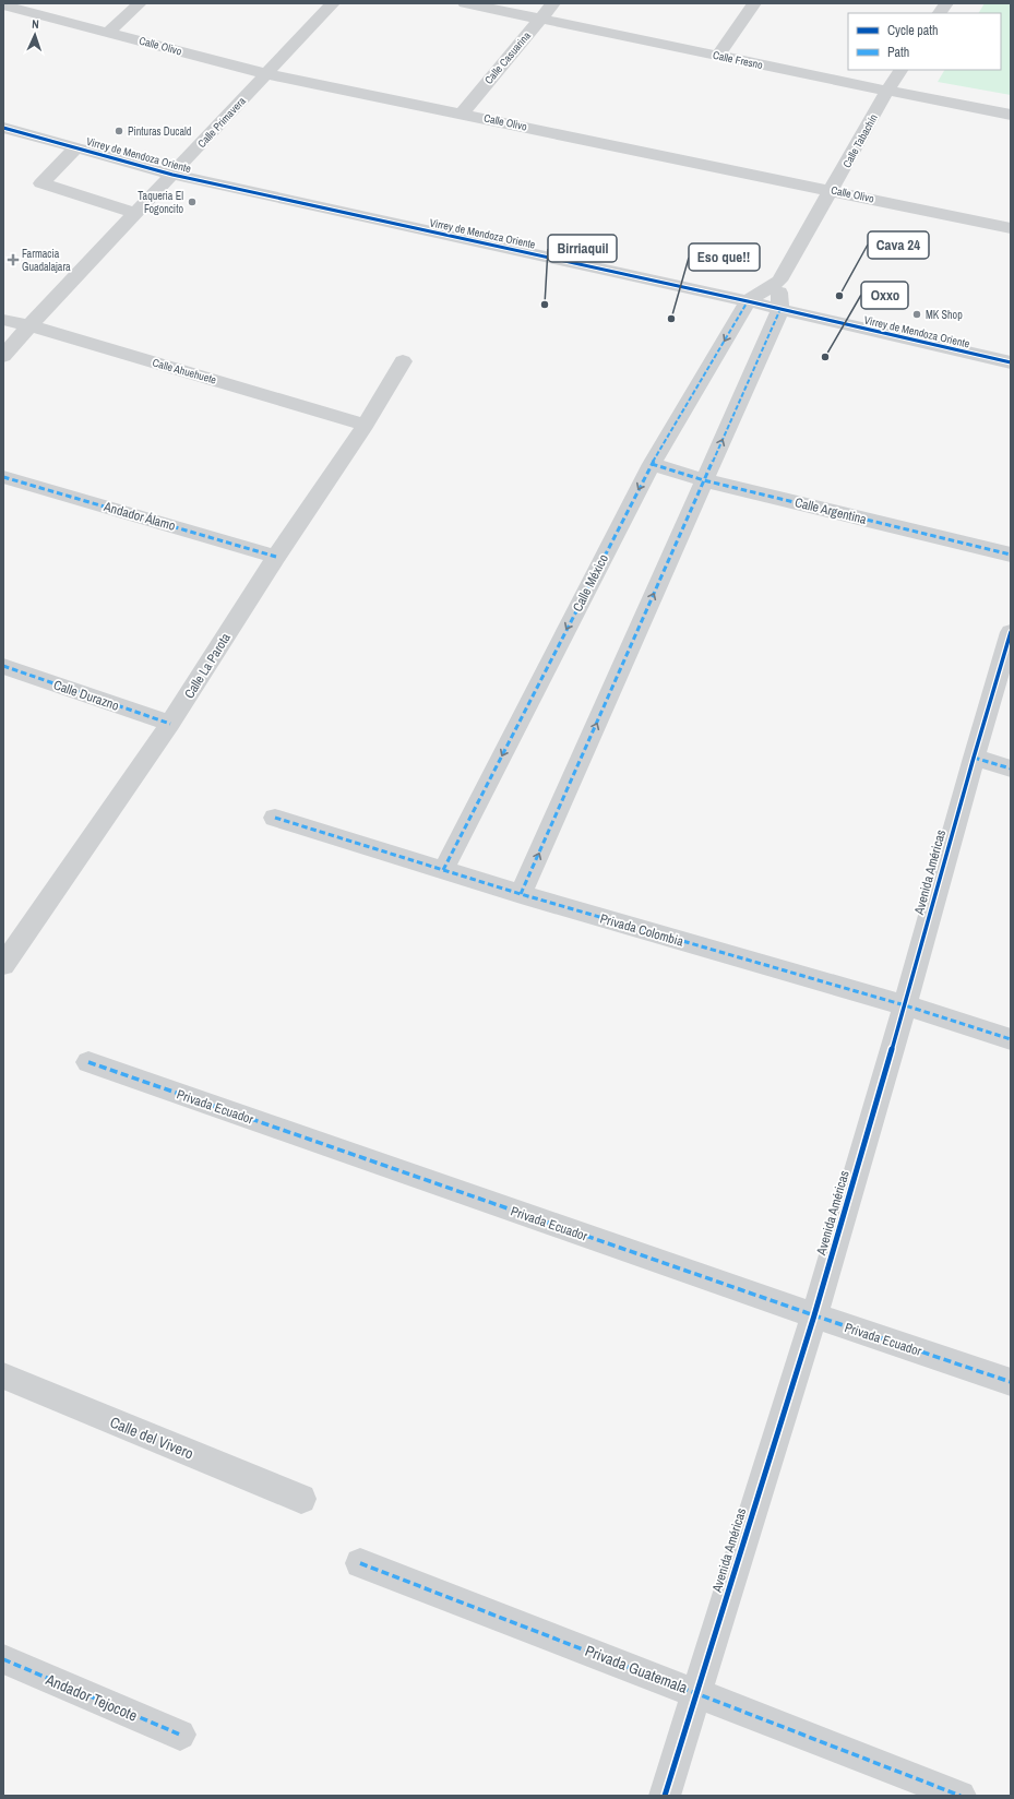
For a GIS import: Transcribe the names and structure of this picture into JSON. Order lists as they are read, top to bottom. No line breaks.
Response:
{"streets":{"street":["Calle Olivo","Calle Casuarina","Calle Fresno","Calle Primavera","Calle Tabachín","Virrey de Mendoza Oriente","Calle Ahuehuete","Calle Argentina","Andador Álamo","Calle México","Calle La Parota","Calle Durazno","Avenida Américas","Privada Colombia","Privada Ecuador","Calle del Vivero","Privada Guatemala","Andador Tejocote"]},"crossings":[["Calle Olivo","Calle Casuarina"],["Calle Olivo","Calle Primavera"],["Calle Olivo","Calle Tabachín"],["Calle Casuarina","Calle Fresno"],["Calle Fresno","Calle Tabachín"],["Calle Primavera","Virrey de Mendoza Oriente"],["Calle Primavera","Calle Ahuehuete"],["Calle Tabachín","Virrey de Mendoza Oriente"],["Calle Tabachín","Calle México"],["Virrey de Mendoza Oriente","Calle México"],["Calle Ahuehuete","Calle La Parota"],["Calle Argentina","Calle México"],["Andador Álamo","Calle La Parota"],["Calle México","Privada Colombia"],["Calle La Parota","Calle Durazno"],["Avenida Américas","Privada Colombia"],["Avenida Américas","Privada Ecuador"],["Avenida Américas","Privada Guatemala"]],"places":{"other":["Pinturas Ducald","Taqueria El Fogoncito","Cava 24","Birriaquil","MK Shop","Eso que!!","Oxxo"],"health":["Farmacia Guadalajara"]},"legend":["Cycle path","Path"],"north":"top"}
